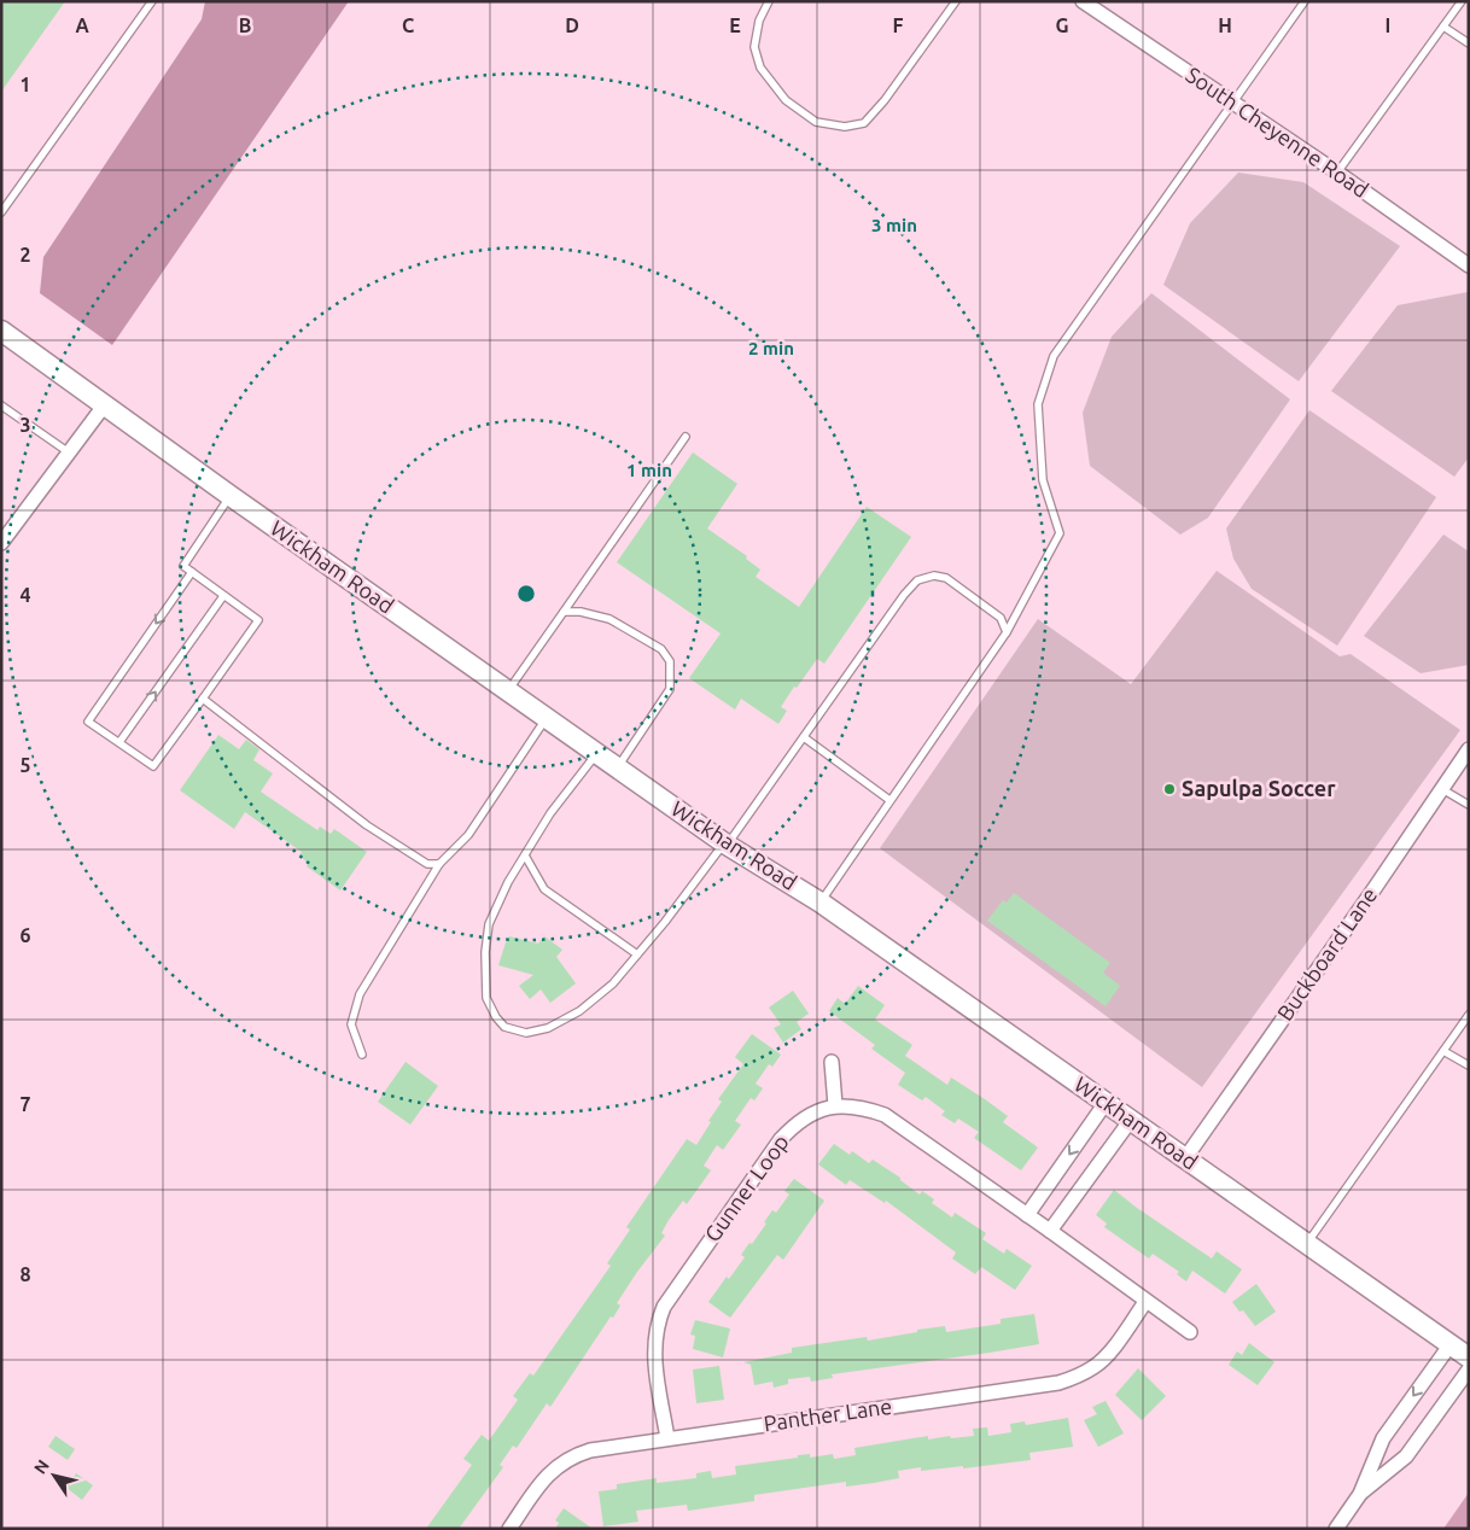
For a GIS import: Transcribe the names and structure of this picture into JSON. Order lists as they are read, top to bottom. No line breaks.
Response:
{"streets":{"street":["South Cheyenne Road","Wickham Road","Buckboard Lane","Gunner Loop","Panther Lane"]},"crossings":[["Wickham Road","Buckboard Lane"],["Gunner Loop","Panther Lane"]],"places":["Sapulpa Soccer"],"north":"top left","grid":{"columns":["A","B","C","D","E","F","G","H","I"],"rows":["1","2","3","4","5","6","7","8"]},"rings":["3 min","2 min","1 min"]}
